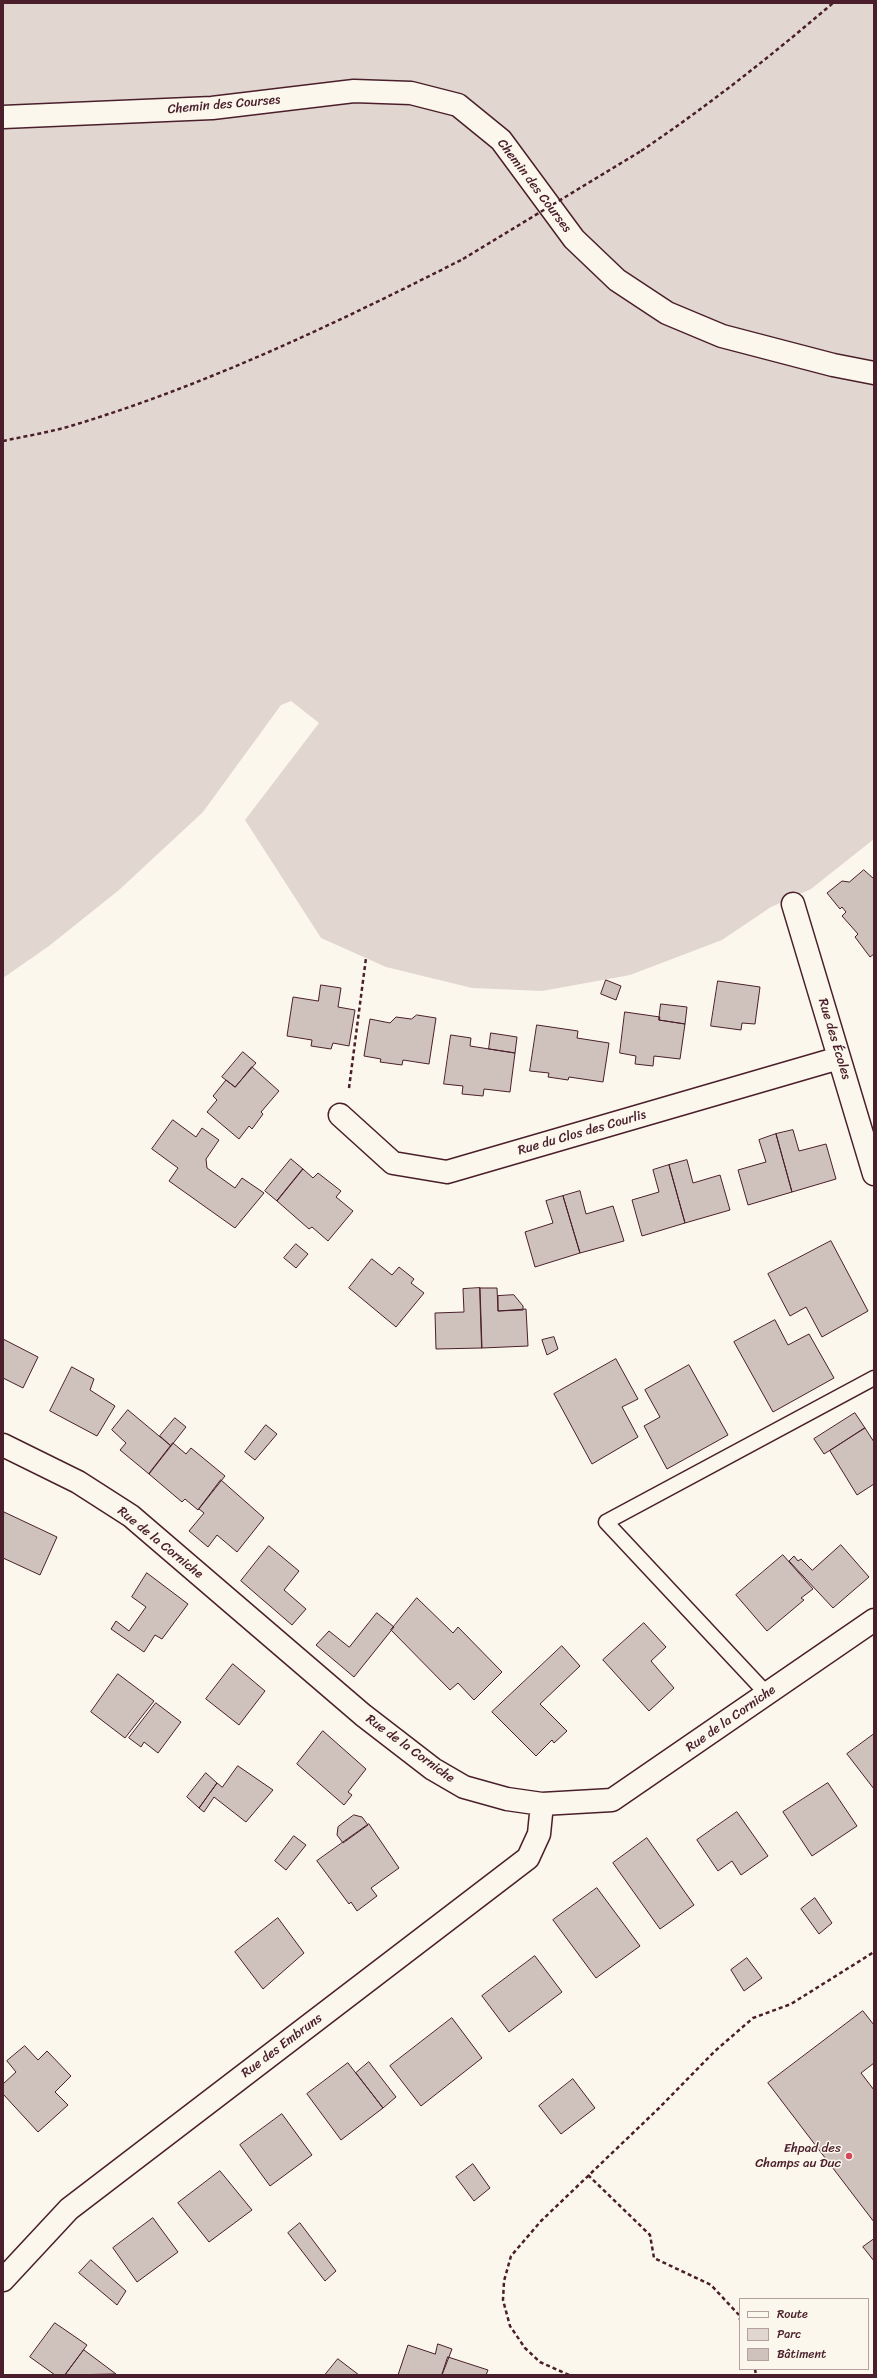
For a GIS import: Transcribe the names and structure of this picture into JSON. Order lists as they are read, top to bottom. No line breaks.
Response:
{"streets":{"street":["Chemin des Courses","Rue des Écoles","Rue du Clos des Courlis","Rue de la Corniche","Rue des Embruns"]},"crossings":[["Rue des Écoles","Rue du Clos des Courlis"],["Rue de la Corniche","Rue des Embruns"]],"places":["Ehpad des Champs au Duc"],"legend":["Route","Parc","Bâtiment"]}
